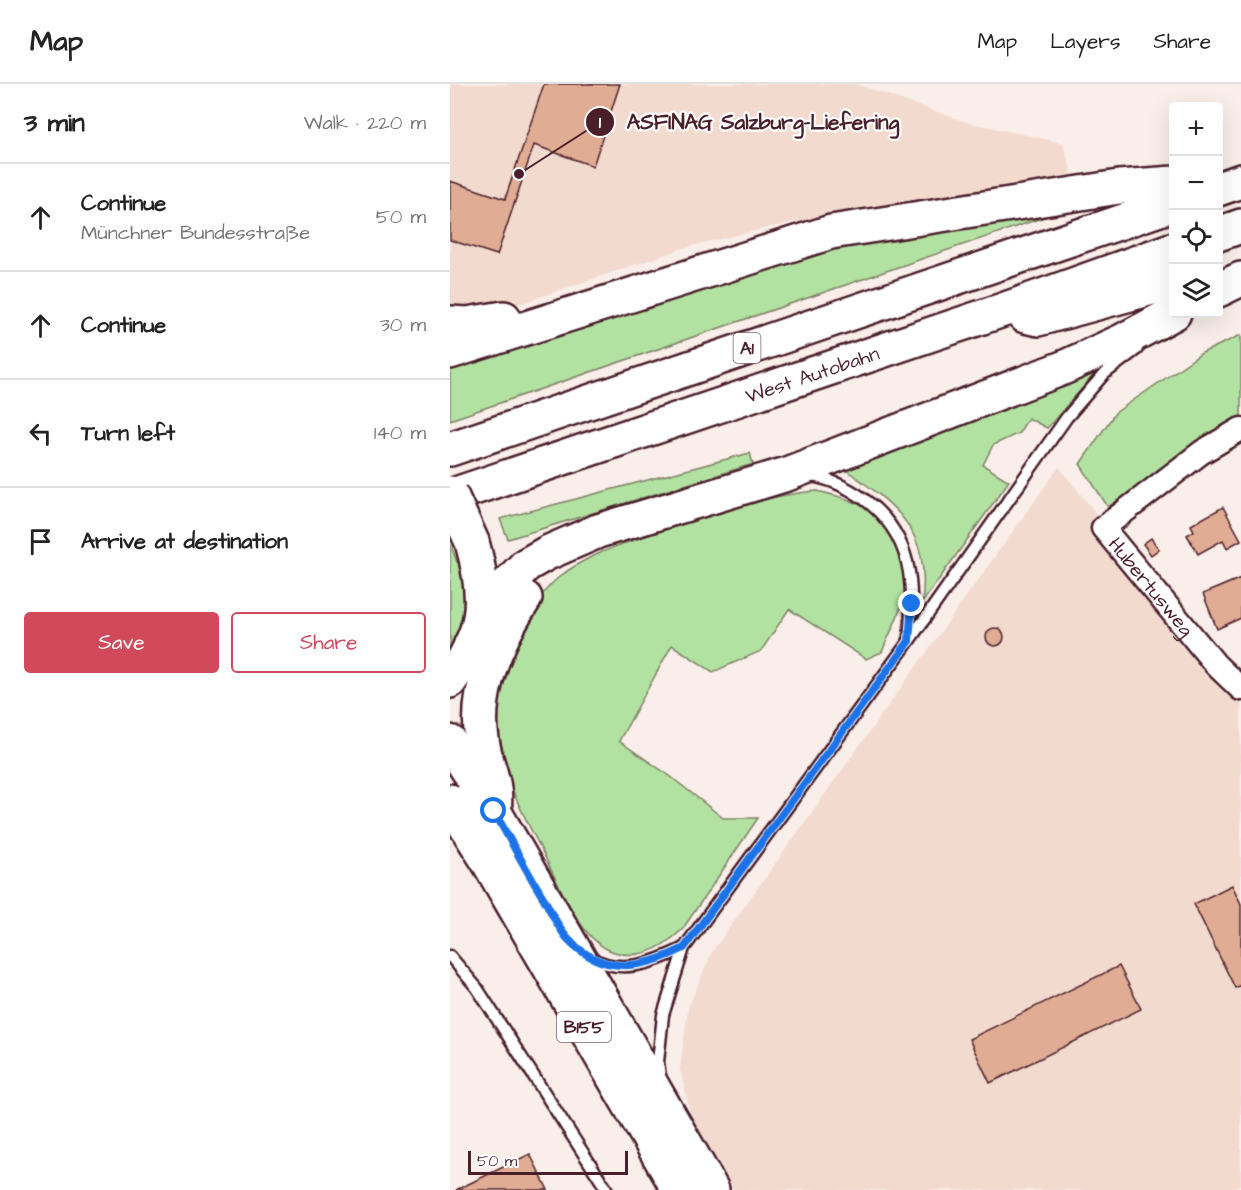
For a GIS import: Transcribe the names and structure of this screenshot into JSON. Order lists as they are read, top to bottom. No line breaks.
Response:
{"streets":{"main road":["A1","West Autobahn","B155"],"street":["Hubertusweg"]},"places":["ASFINAG Salzburg-Liefering"],"scale_bar":"50 m","page":{"header":"Map","nav":["Map","Layers","Share"],"heading":["3 min","Walk · 220 m"],"map_buttons":["+","−"],"list":[["Continue","Münchner Bundesstraße","50 m"],["Continue","30 m"],["Turn left","140 m"],"Arrive at destination"],"buttons":["Save","Share"],"scale":"50 m"}}
